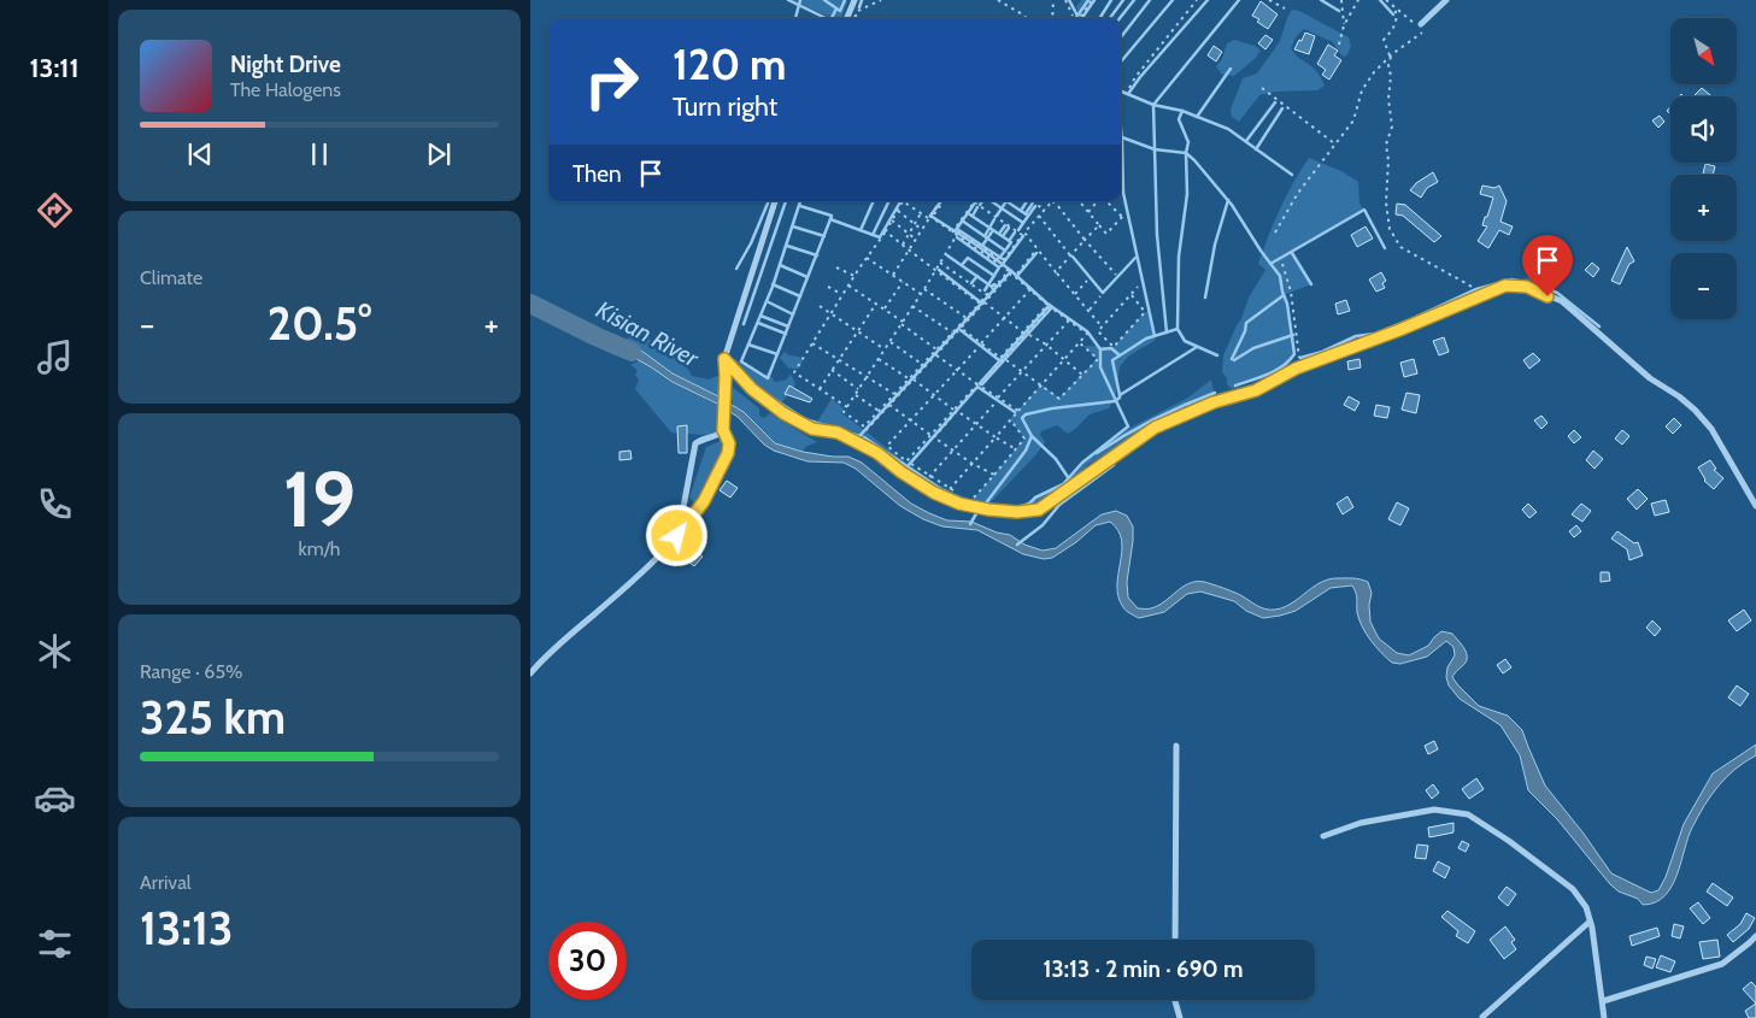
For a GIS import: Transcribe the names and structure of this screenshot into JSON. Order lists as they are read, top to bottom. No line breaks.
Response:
{"water":["Kisian River"],"north":"bottom right","page":{"tabs":"13:11","map_buttons":["+","−"],"turn":["120 m","Turn right"],"song":["Night Drive","The Halogens"],"then":"Then","tile":["Climate",["19","km/h"],["Range · 65%","325 km"],["Arrival","13:13"]],"heat":["−","20.5°","+"],"limit":"30","trip":"13:13 · 2 min · 690 m"}}
